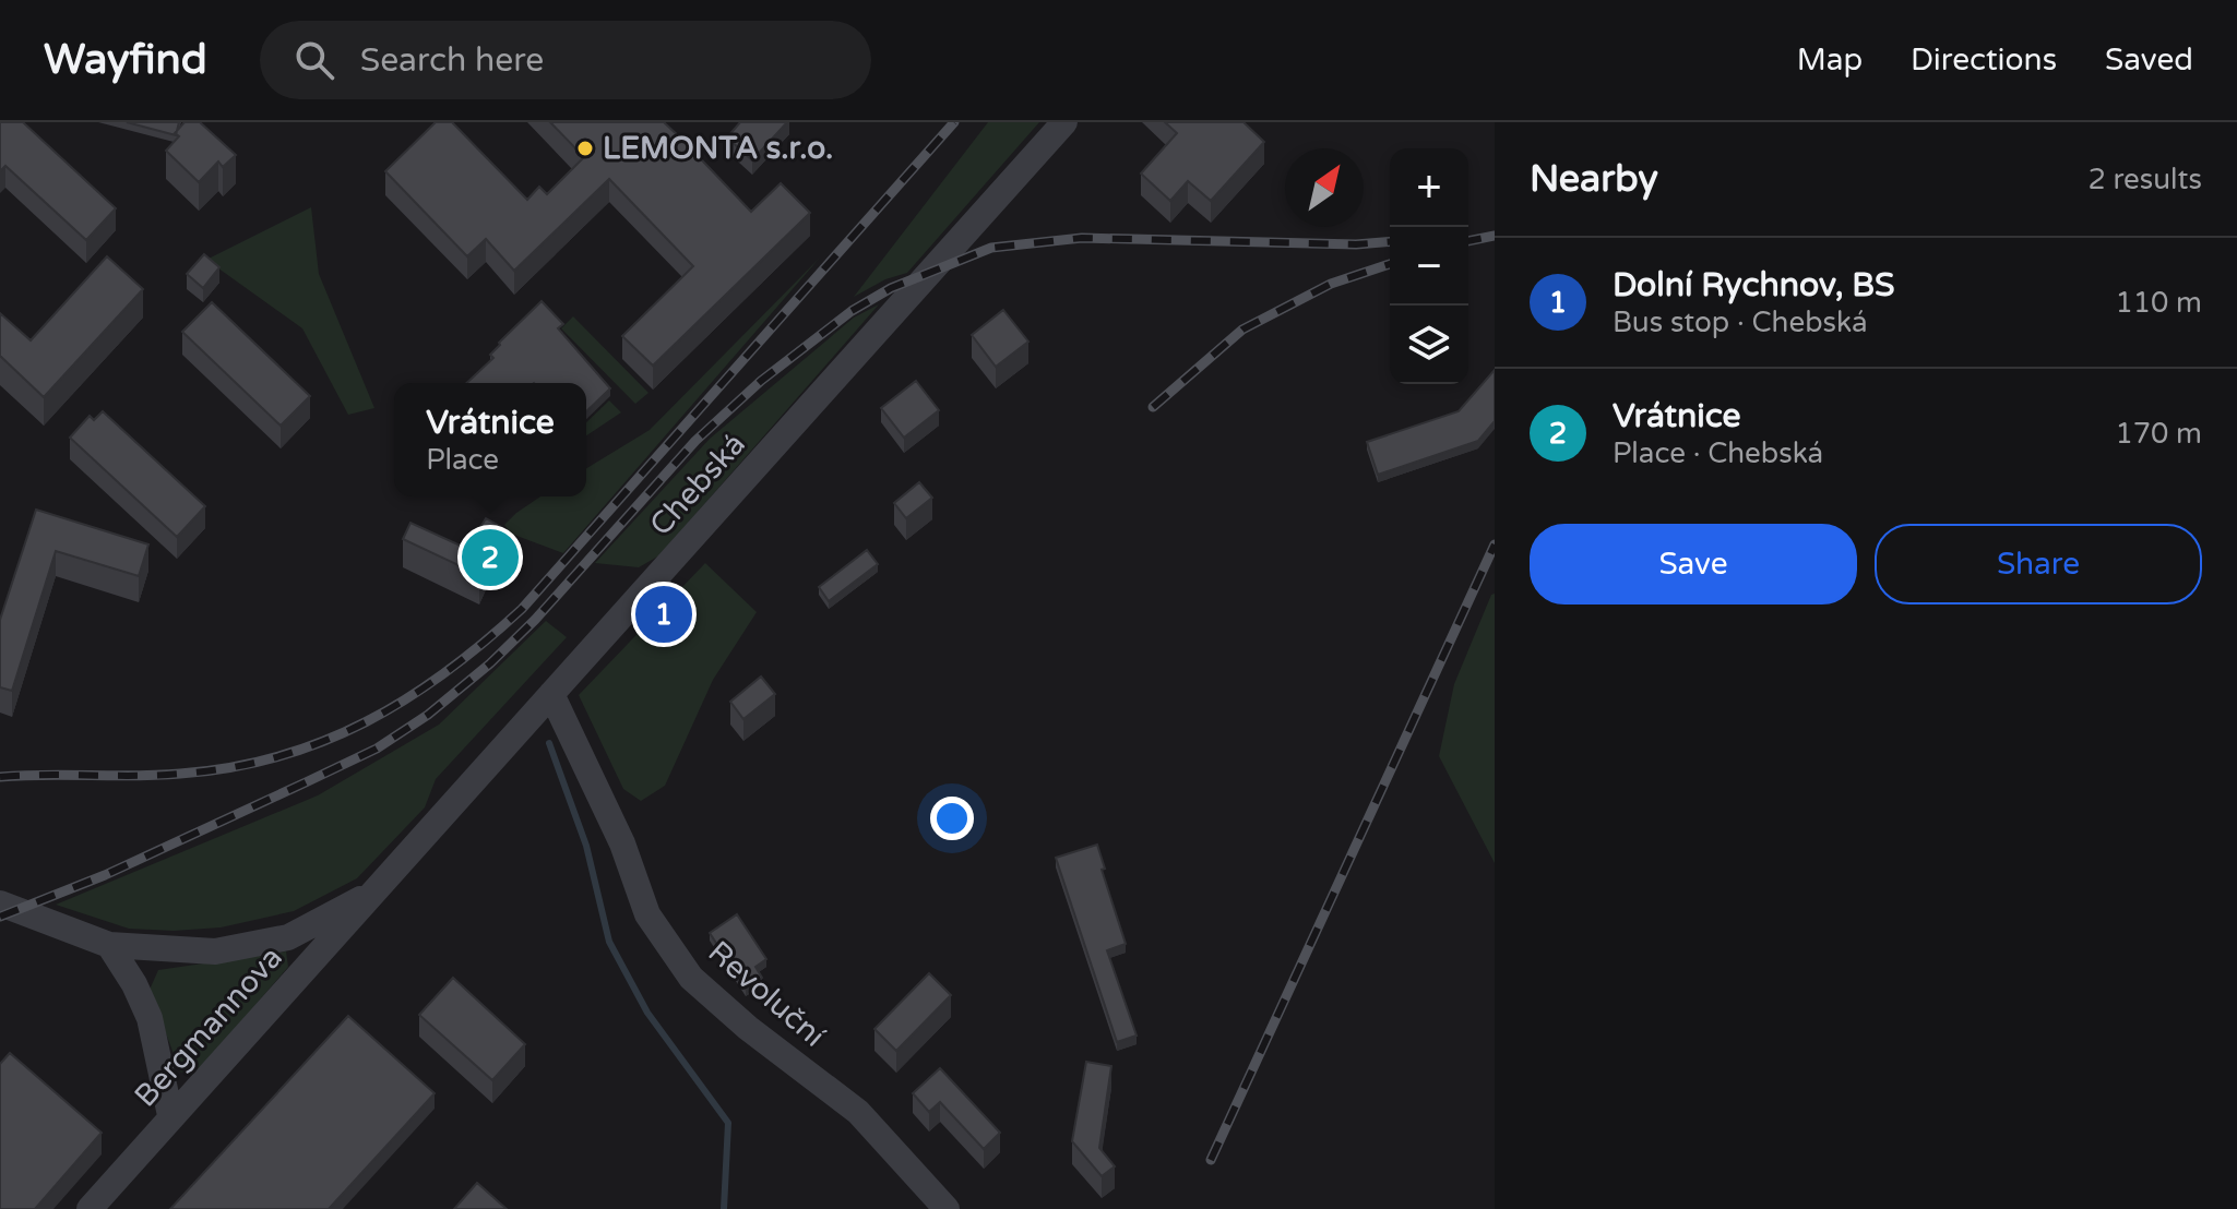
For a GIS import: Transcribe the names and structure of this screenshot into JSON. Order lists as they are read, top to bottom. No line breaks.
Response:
{"streets":{"street":["Chebská","Revoluční","Bergmannova"]},"crossings":[["Chebská","Revoluční"],["Chebská","Bergmannova"]],"places":["LEMONTA s.r.o."],"north":"top right","page":{"header":"Wayfind","search":"Search here","nav":["Map","Directions","Saved"],"heading":["Nearby","2 results"],"map_buttons":["+","−"],"list":[{"mark":"1","name":"Dolní Rychnov, BS","note":"Bus stop · Chebská","value":"110 m"},{"mark":"2","name":"Vrátnice","note":"Place · Chebská","value":"170 m"}],"popup":["Vrátnice","Place"],"buttons":["Save","Share"],"pins":["2","1"]}}
